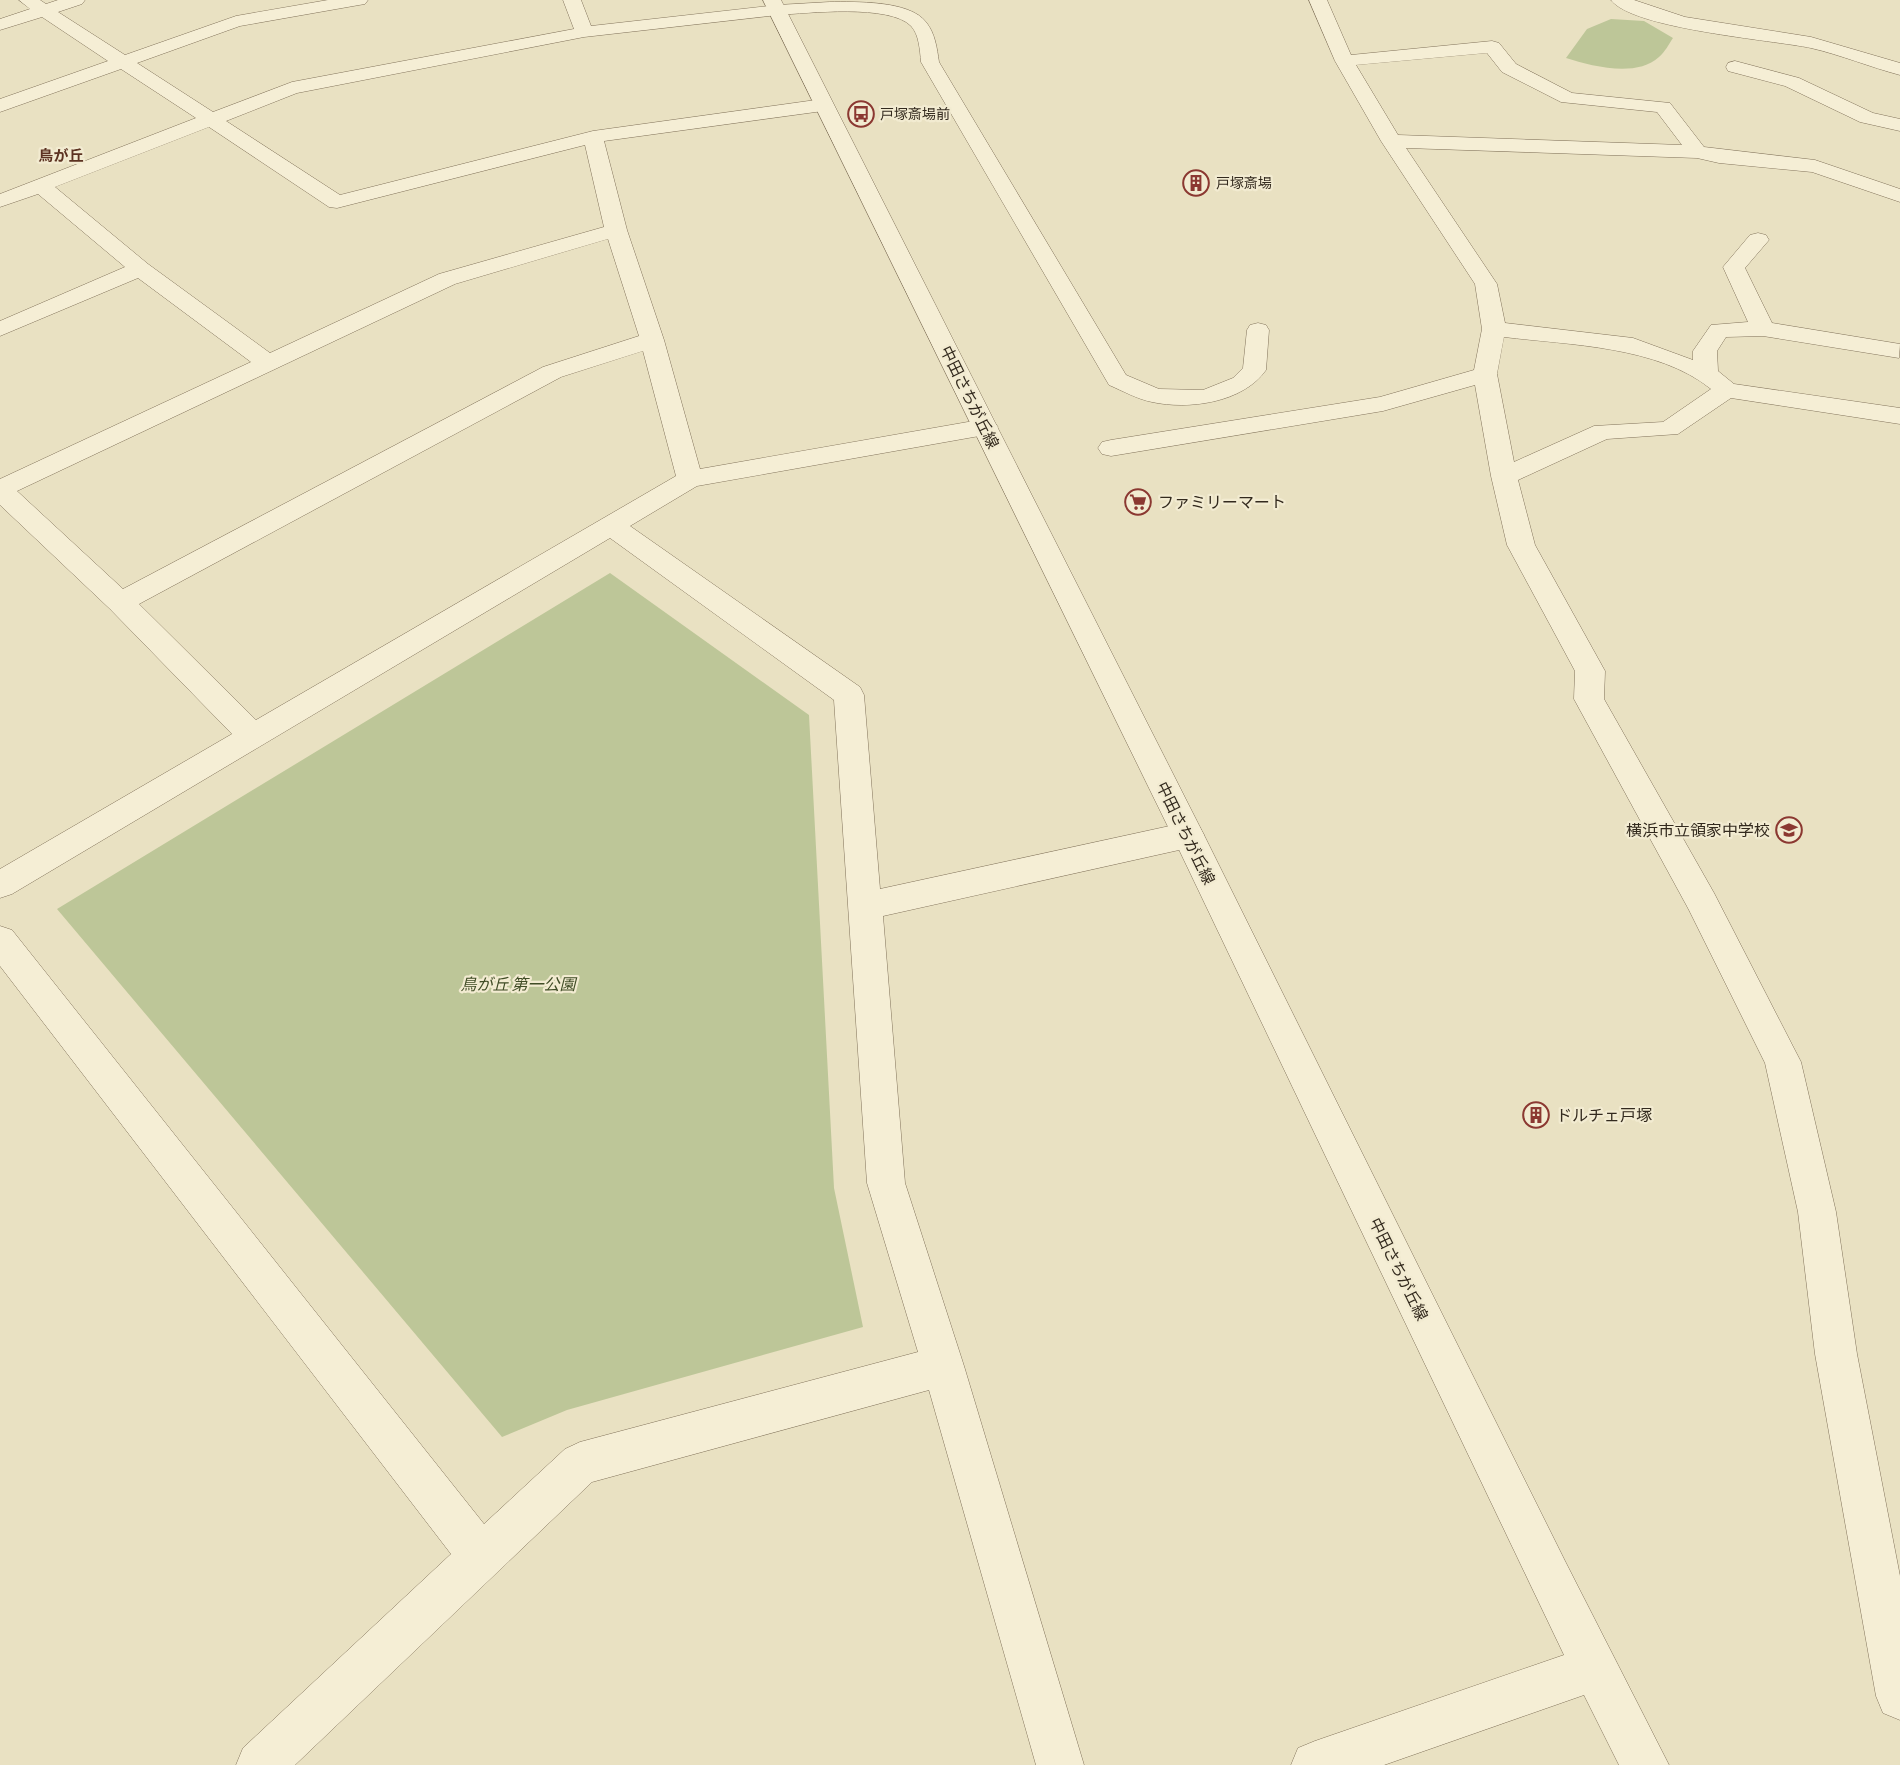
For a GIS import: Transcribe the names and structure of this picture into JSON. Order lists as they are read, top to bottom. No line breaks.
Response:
{"streets":{"street":["中田さちが丘線"]},"districts":["鳥が丘"],"parks":["鳥が丘 第一公園"],"places":{"bus stop":["戸塚斎場前"],"building":["戸塚斎場","ドルチェ戸塚"],"supermarket":["ファミリーマート"],"school or university":["横浜市立領家中学校"]}}
